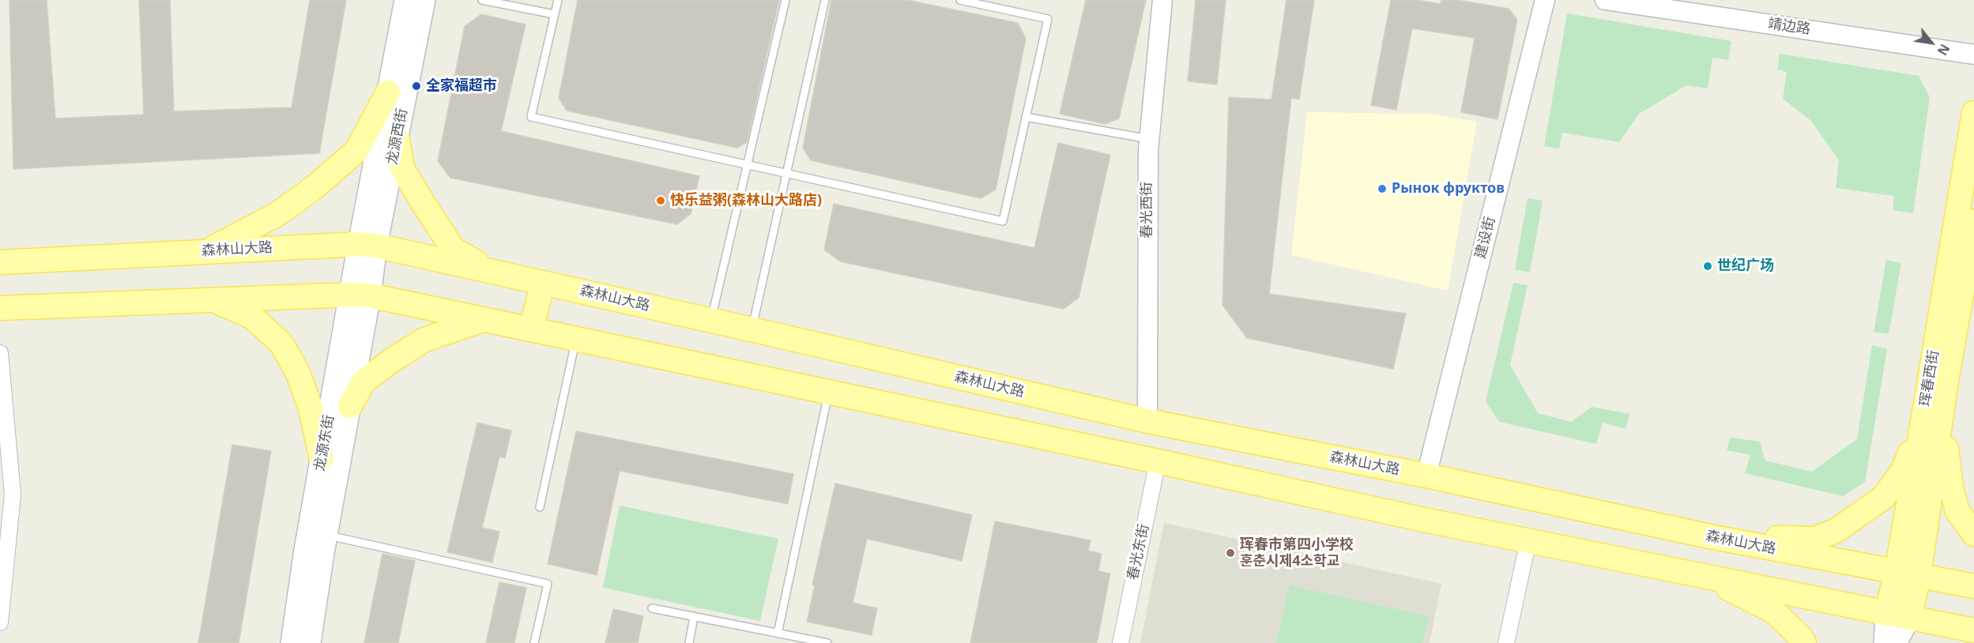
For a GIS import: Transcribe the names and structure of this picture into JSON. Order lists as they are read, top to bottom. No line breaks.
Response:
{"streets":{"main road":["龙源西街","森林山大路","珲春西街","龙源东街"],"street":["靖边路","春光西街","建设街","春光东街"]},"crossings":[["龙源西街","森林山大路"],["龙源西街","龙源东街"],["春光西街","森林山大路"],["建设街","森林山大路"],["森林山大路","珲春西街"],["森林山大路","龙源东街"]],"places":["全家福超市","Рынок фруктов","快乐益粥(森林山大路店)","世纪广场","珲春市第四小学校 훈춘시제4소학교"],"north":"bottom right"}
